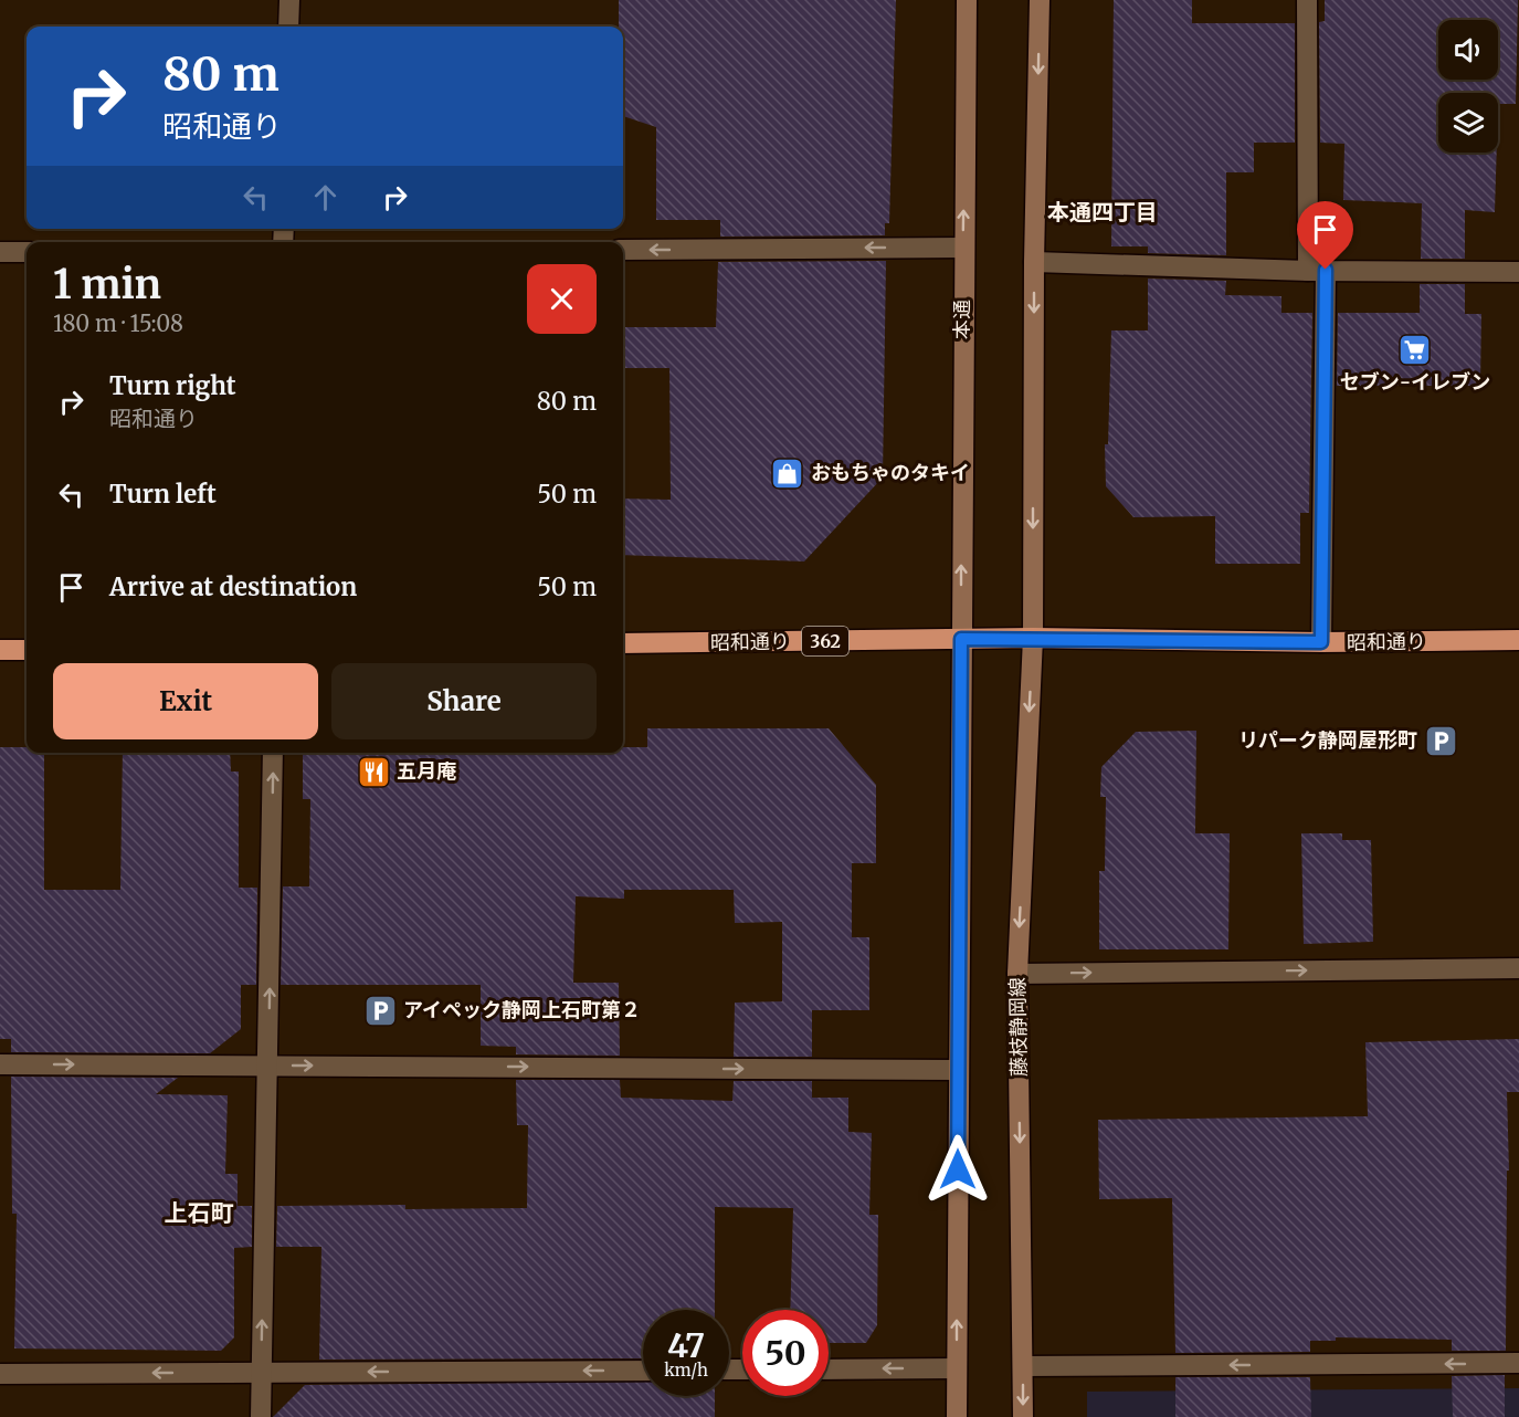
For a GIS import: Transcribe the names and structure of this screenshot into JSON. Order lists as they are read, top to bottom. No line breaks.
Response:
{"streets":{"highway":["362","昭和通り"],"main road":["本通","藤枝静岡線"]},"crossings":[["本通","昭和通り"],["昭和通り","藤枝静岡線"]],"districts":["本通四丁目","上石町"],"places":{"supermarket":["セブン-イレブン"],"shop":["おもちゃのタキイ"],"parking":["リパーク静岡屋形町","アイペック静岡上石町第２"],"restaurant":["五月庵"]},"page":{"turn":["80 m","昭和通り"],"heading":["1 min","180 m · 15:08"],"list":[{"name":"Turn right","note":"昭和通り","value":"80 m"},{"name":"Turn left","value":"50 m"},{"name":"Arrive at destination","value":"50 m"}],"buttons":["Exit","Share"],"speed":"47 km/h","limit":"50"}}
